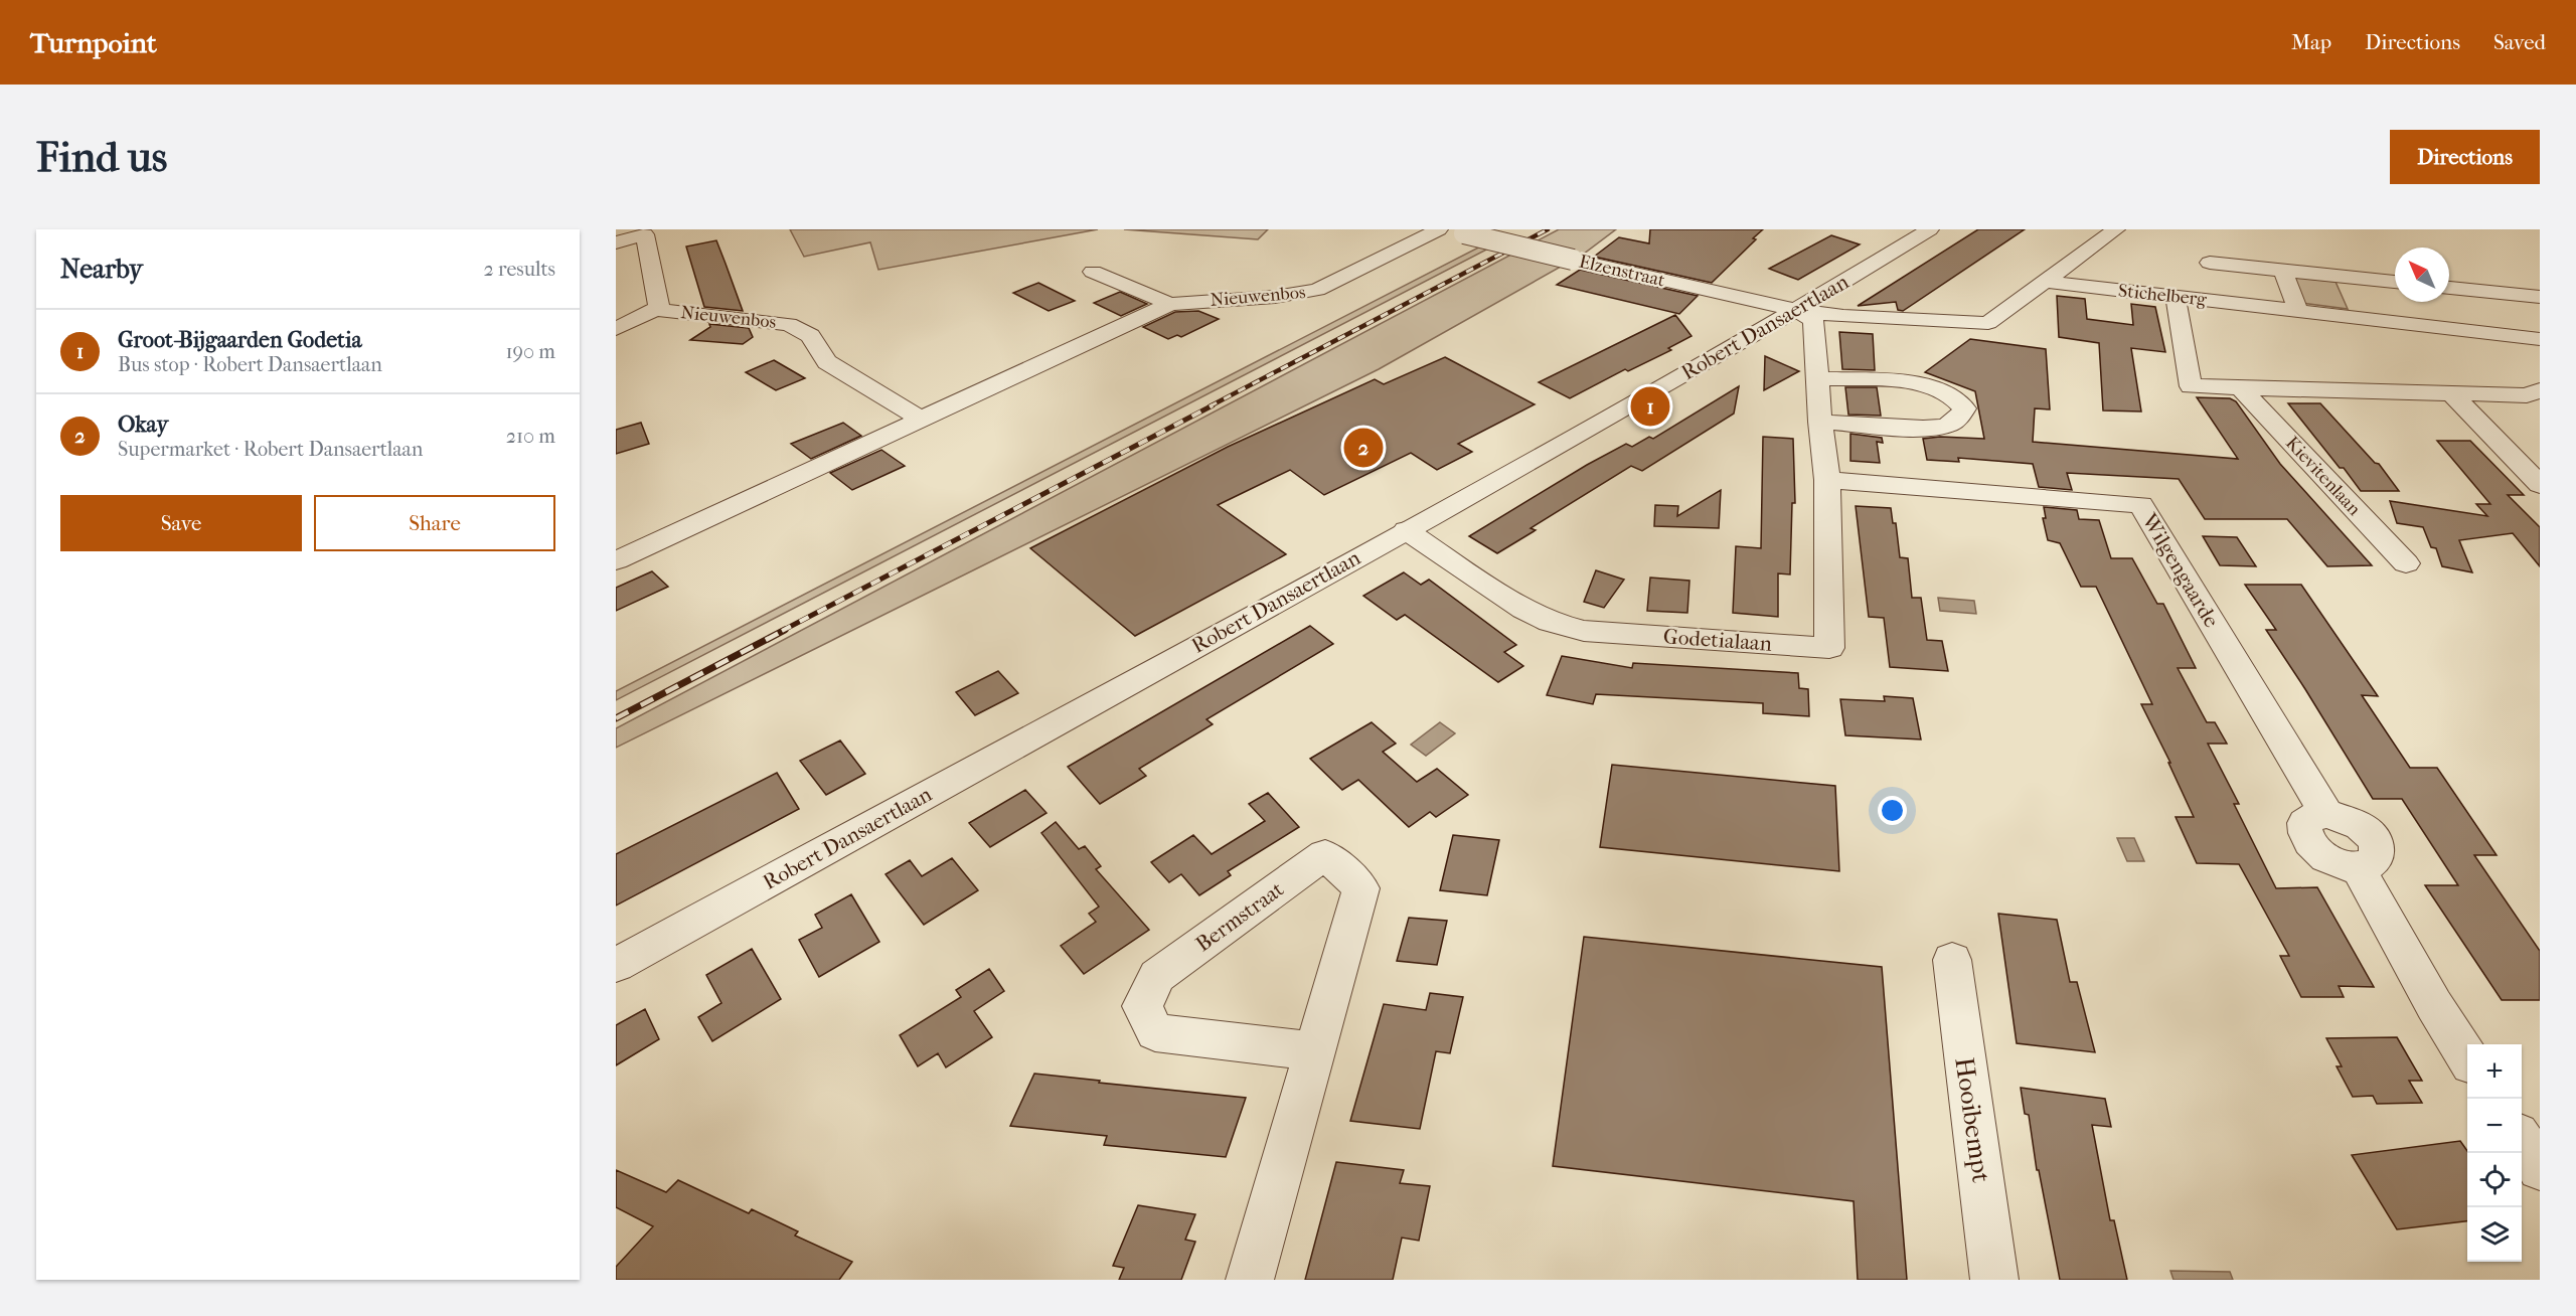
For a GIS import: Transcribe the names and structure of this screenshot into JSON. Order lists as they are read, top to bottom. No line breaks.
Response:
{"streets":{"street":["Elzenstraat","Stichelberg","Nieuwenbos","Robert Dansaertlaan","Kievitenlaan","Wilgengaarde","Godetialaan","Bermstraat","Hooibempt"]},"crossings":[["Elzenstraat","Robert Dansaertlaan"],["Elzenstraat","Godetialaan"],["Robert Dansaertlaan","Godetialaan"],["Wilgengaarde","Godetialaan"]],"north":"top left","page":{"header":"Turnpoint","nav":["Map","Directions","Saved"],"buttons":["Directions",["Save","Share"]],"title":"Find us","heading":["Nearby","2 results"],"list":[{"mark":"1","name":"Groot-Bijgaarden Godetia","note":"Bus stop · Robert Dansaertlaan","value":"190 m"},{"mark":"2","name":"Okay","note":"Supermarket · Robert Dansaertlaan","value":"210 m"}],"pins":["1","2"],"map_buttons":["+","−"]}}
